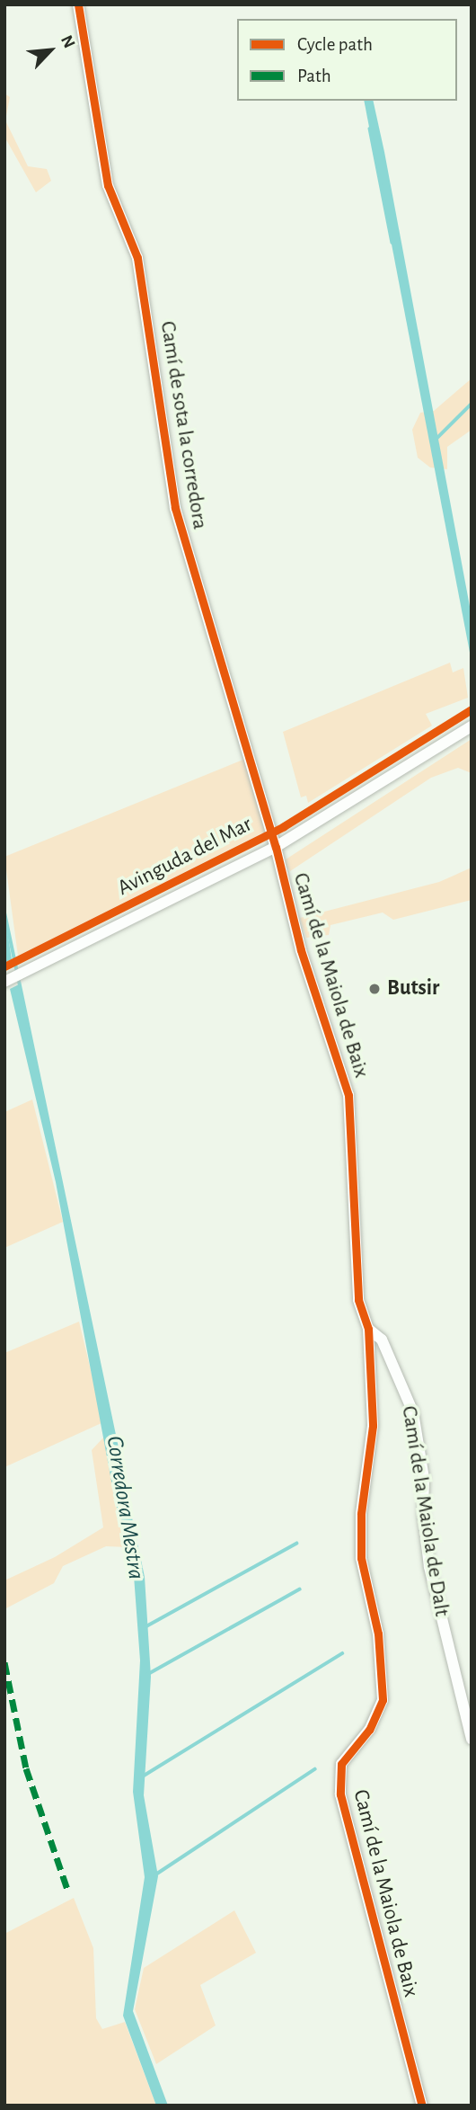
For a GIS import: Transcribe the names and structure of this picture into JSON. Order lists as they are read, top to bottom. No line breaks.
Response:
{"streets":{"street":["Camí de sota la corredora","Avinguda del Mar","Camí de la Maiola de Baix","Camí de la Maiola de Dalt"]},"crossings":[["Camí de sota la corredora","Avinguda del Mar"],["Camí de sota la corredora","Camí de la Maiola de Baix"],["Avinguda del Mar","Camí de la Maiola de Baix"],["Camí de la Maiola de Baix","Camí de la Maiola de Dalt"]],"water":["Corredora Mestra"],"places":["Butsir"],"legend":["Cycle path","Path"],"north":"top right"}
